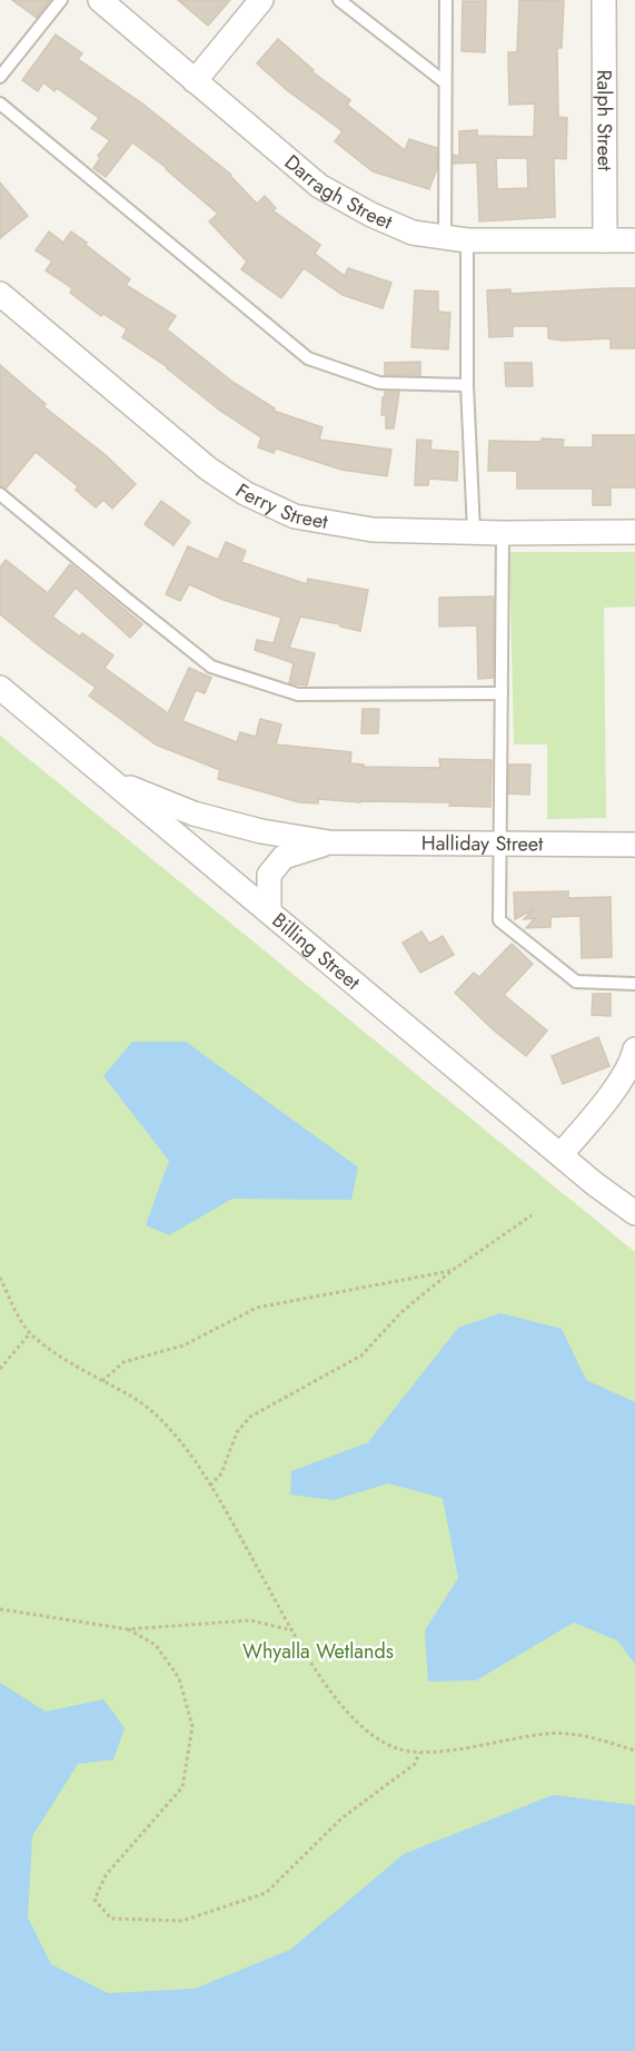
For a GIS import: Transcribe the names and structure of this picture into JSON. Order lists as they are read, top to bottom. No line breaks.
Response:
{"streets":{"street":["Ralph Street","Darragh Street","Ferry Street","Halliday Street","Billing Street"]},"crossings":[["Ralph Street","Darragh Street"],["Halliday Street","Billing Street"]],"parks":["Whyalla Wetlands"]}
